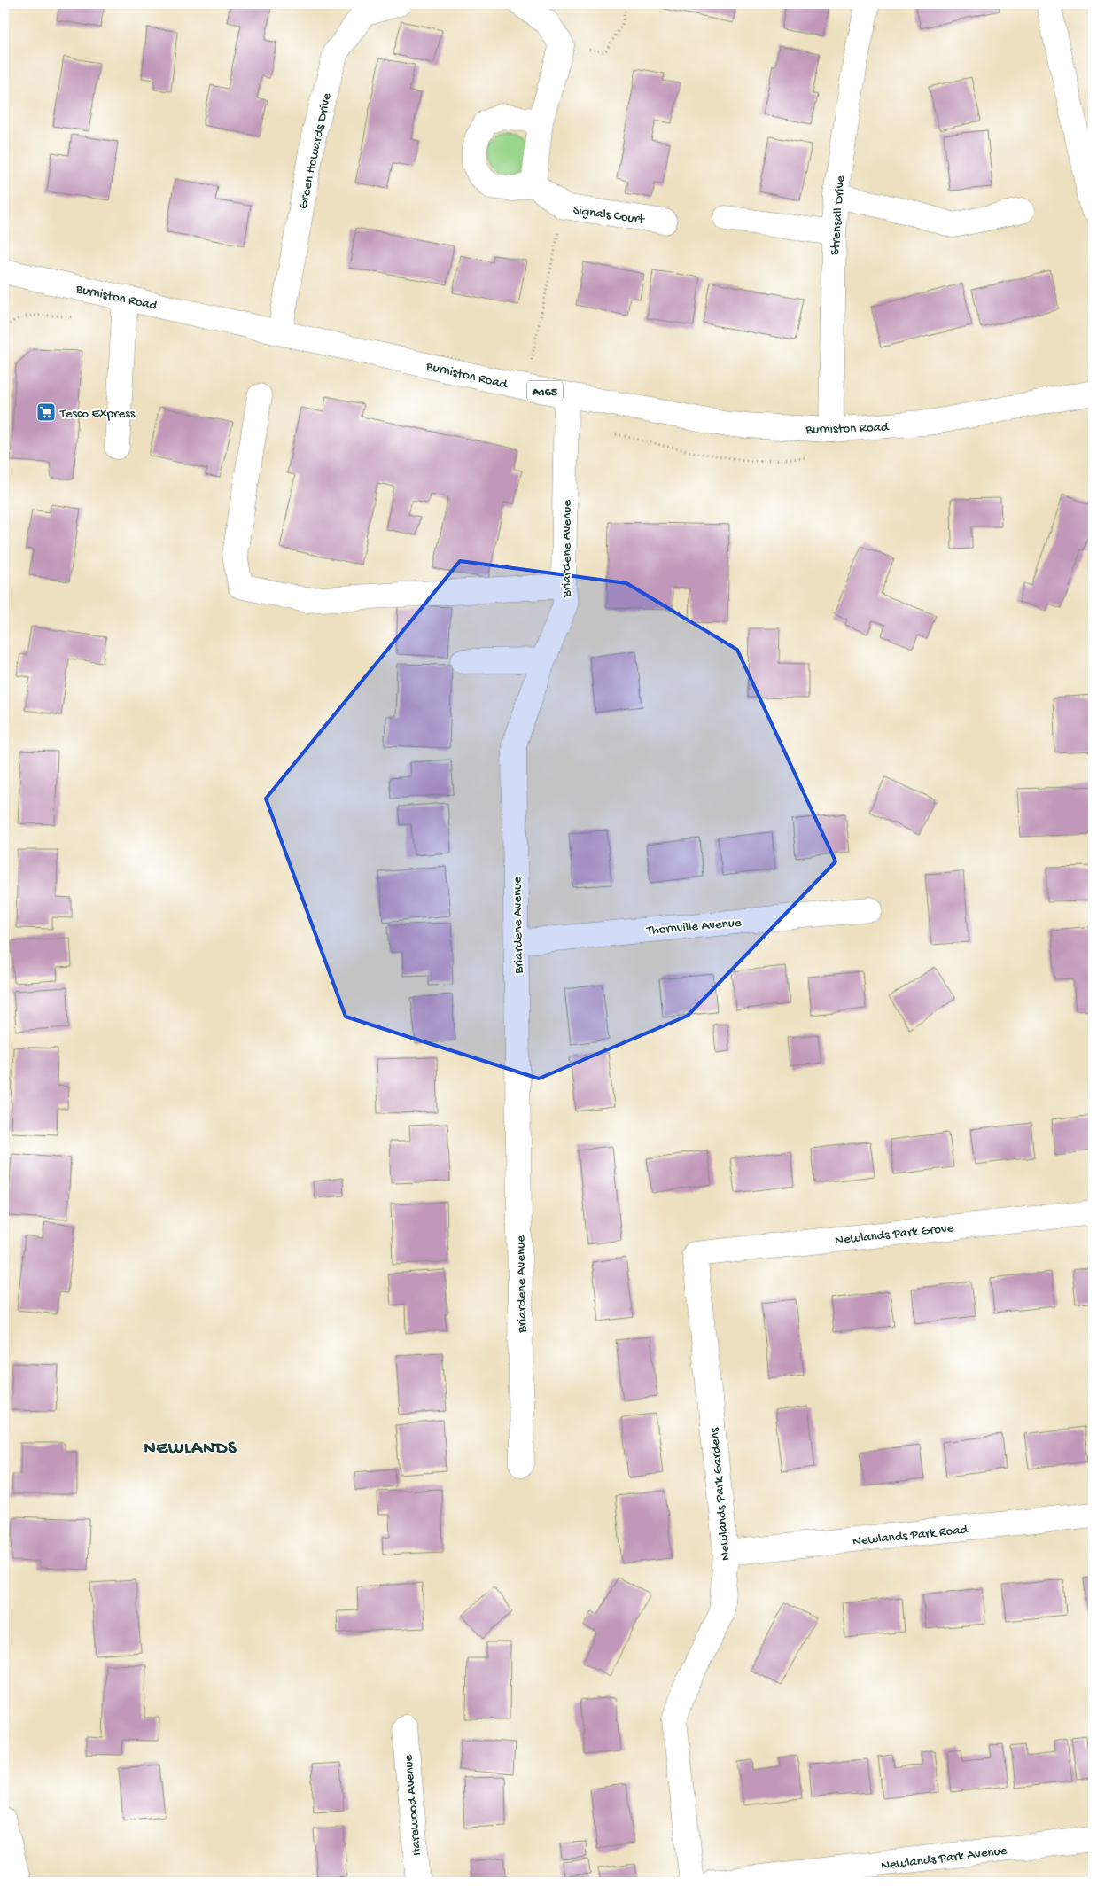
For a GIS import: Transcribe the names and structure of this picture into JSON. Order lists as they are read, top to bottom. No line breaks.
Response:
{"streets":{"street":["Green Howards Drive","Signals Court","Strensall Drive","Burniston Road","A165","Briardene Avenue","Thornville Avenue","Newlands Park Grove","Newlands Park Gardens","Newlands Park Road","Harewood Avenue","Newlands Park Avenue"]},"crossings":[["Green Howards Drive","Burniston Road"],["Strensall Drive","Burniston Road"],["Burniston Road","Briardene Avenue"],["Briardene Avenue","Thornville Avenue"],["Newlands Park Grove","Newlands Park Gardens"],["Newlands Park Gardens","Newlands Park Road"]],"districts":["NEWLANDS"],"places":{"supermarket":["Tesco Express"]}}
